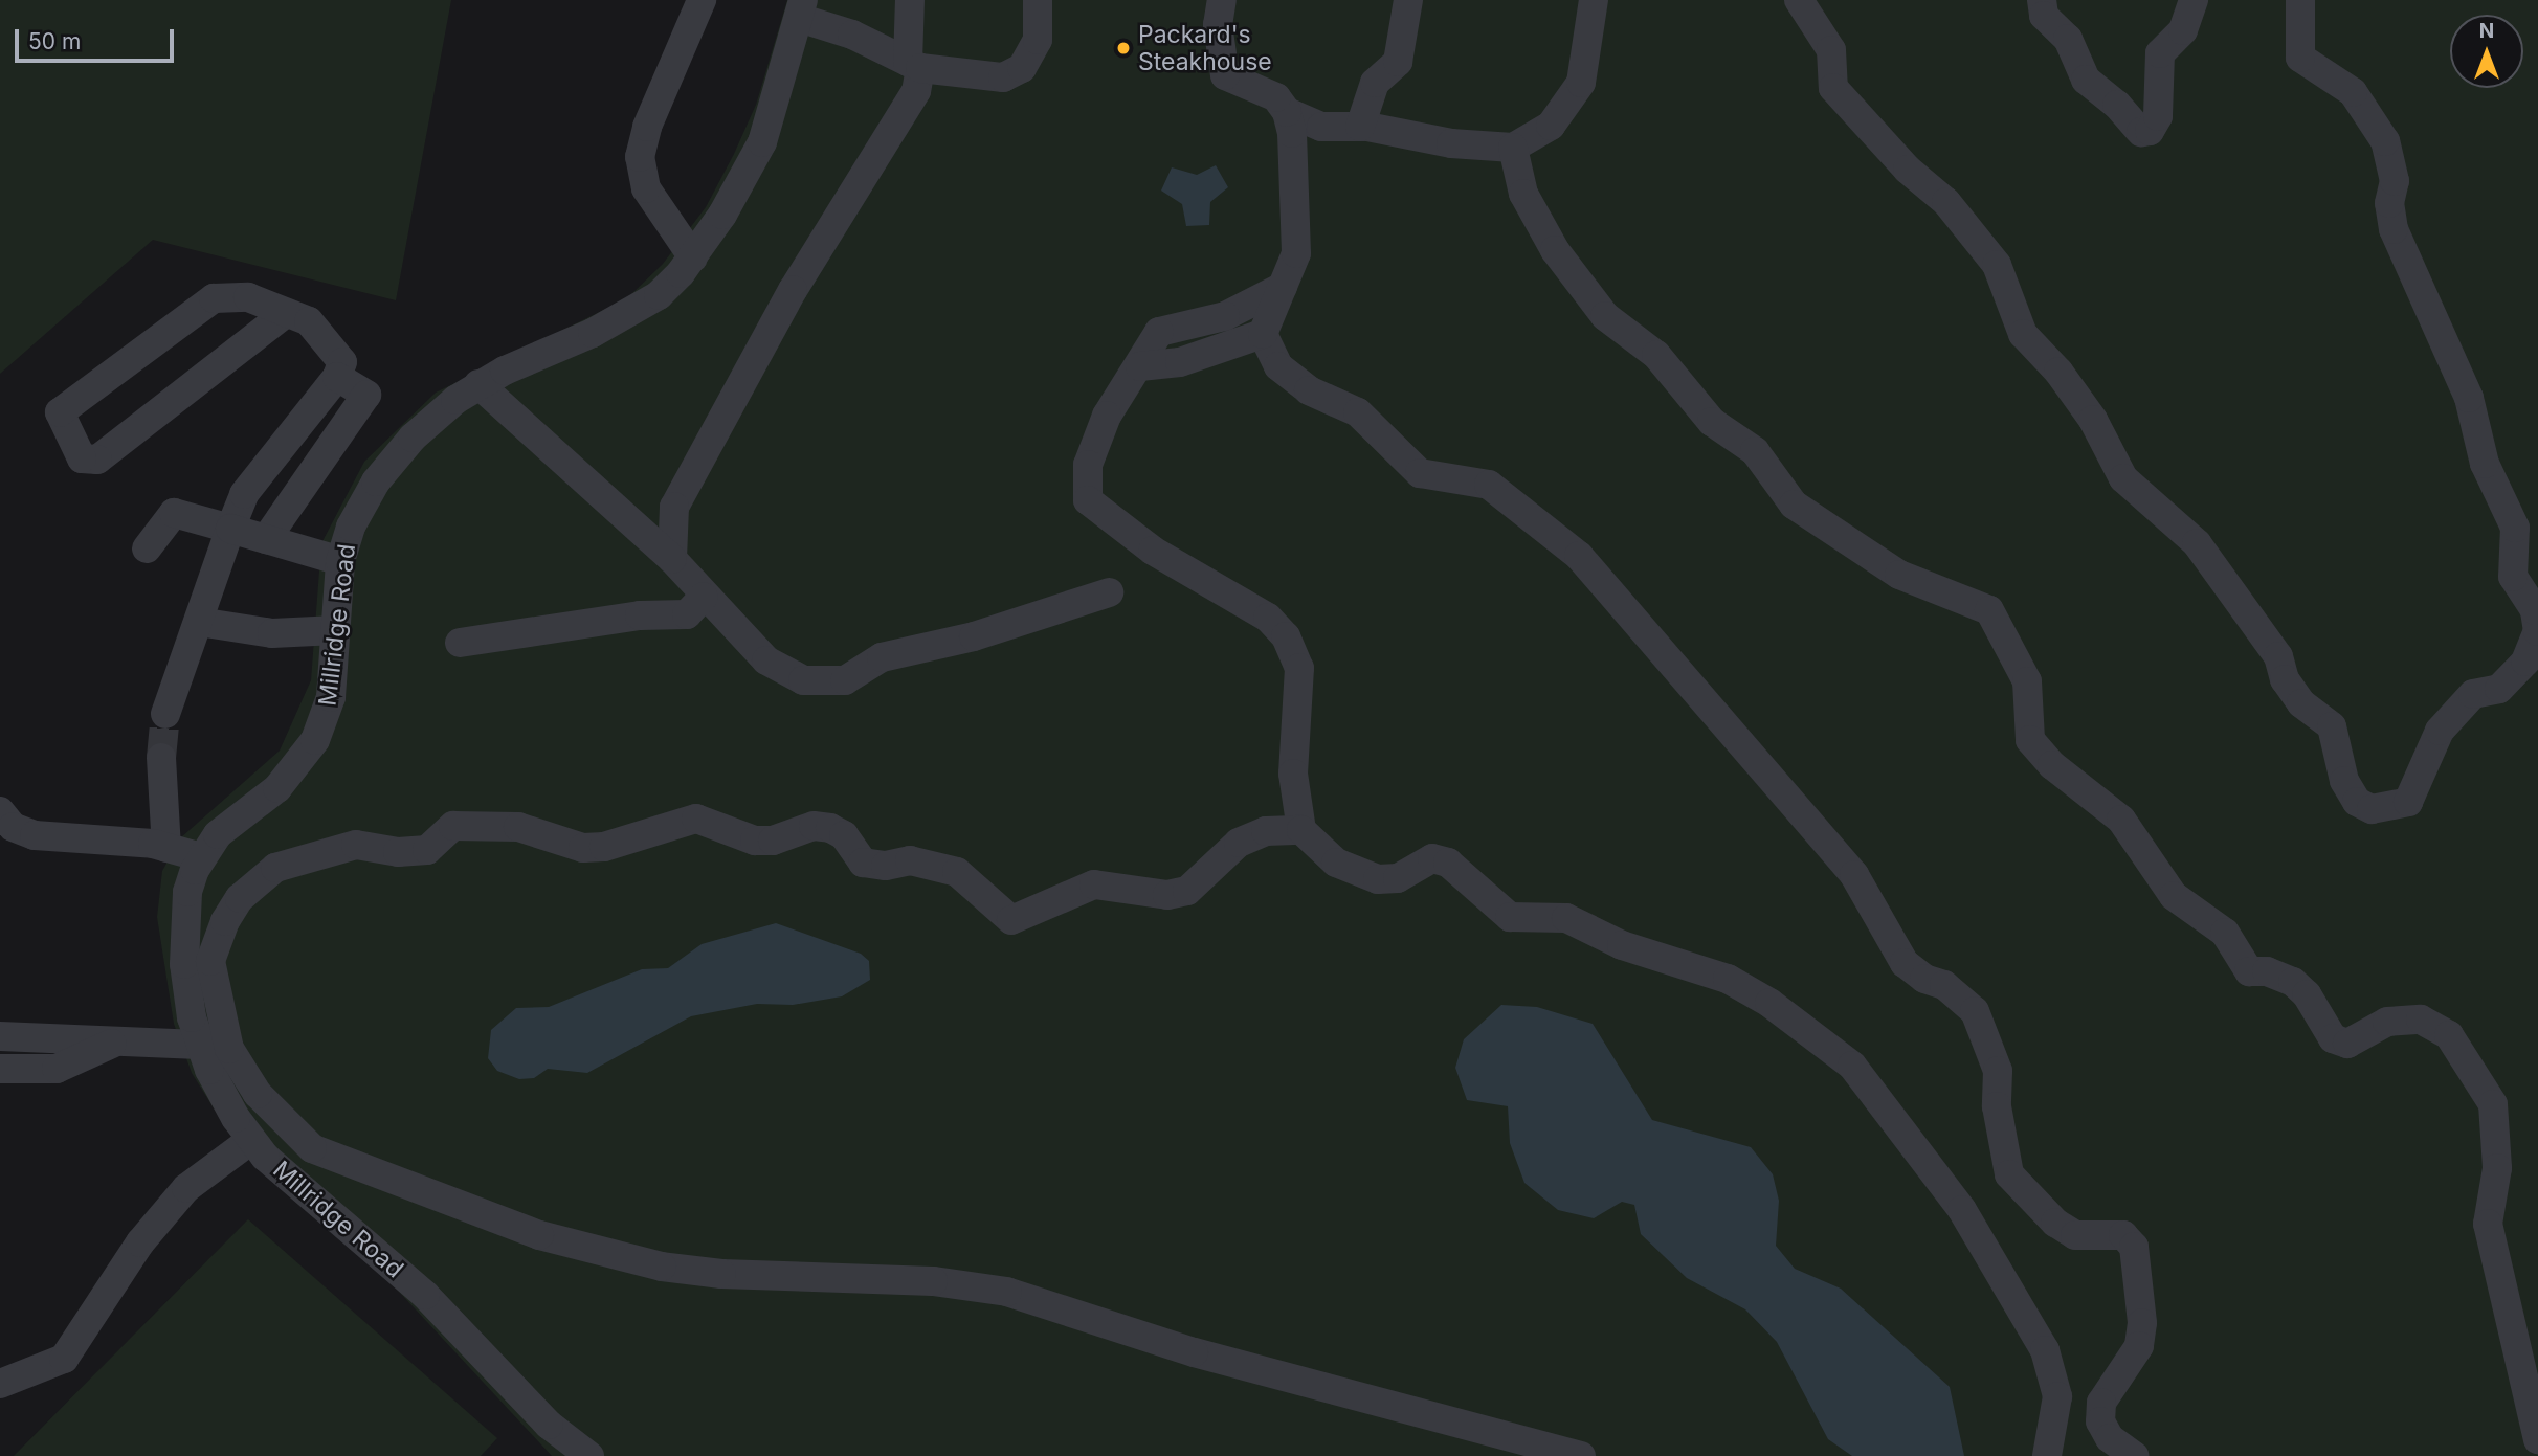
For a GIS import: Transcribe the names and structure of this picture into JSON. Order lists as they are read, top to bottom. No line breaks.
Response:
{"streets":{"street":["Millridge Road"]},"places":["Packard's Steakhouse"],"scale_bar":"50 m","north":"top"}
